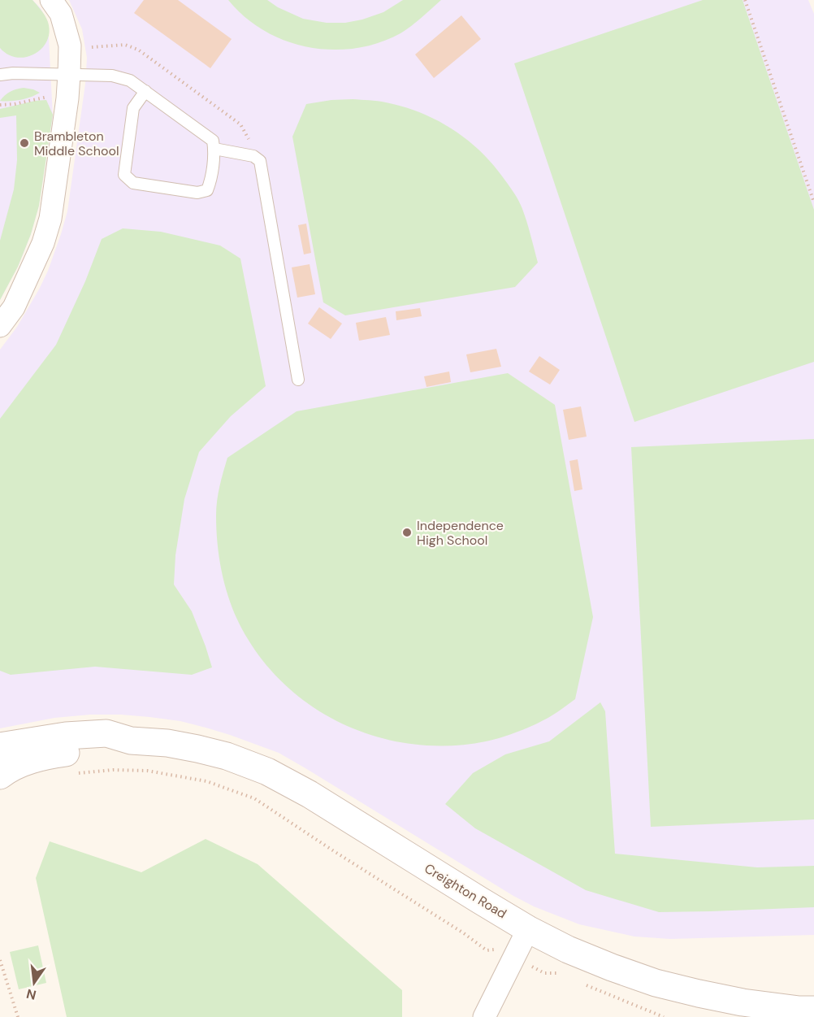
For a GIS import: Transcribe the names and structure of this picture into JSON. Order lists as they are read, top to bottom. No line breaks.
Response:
{"streets":{"street":["Creighton Road"]},"places":["Brambleton Middle School","Independence High School"],"north":"bottom"}
